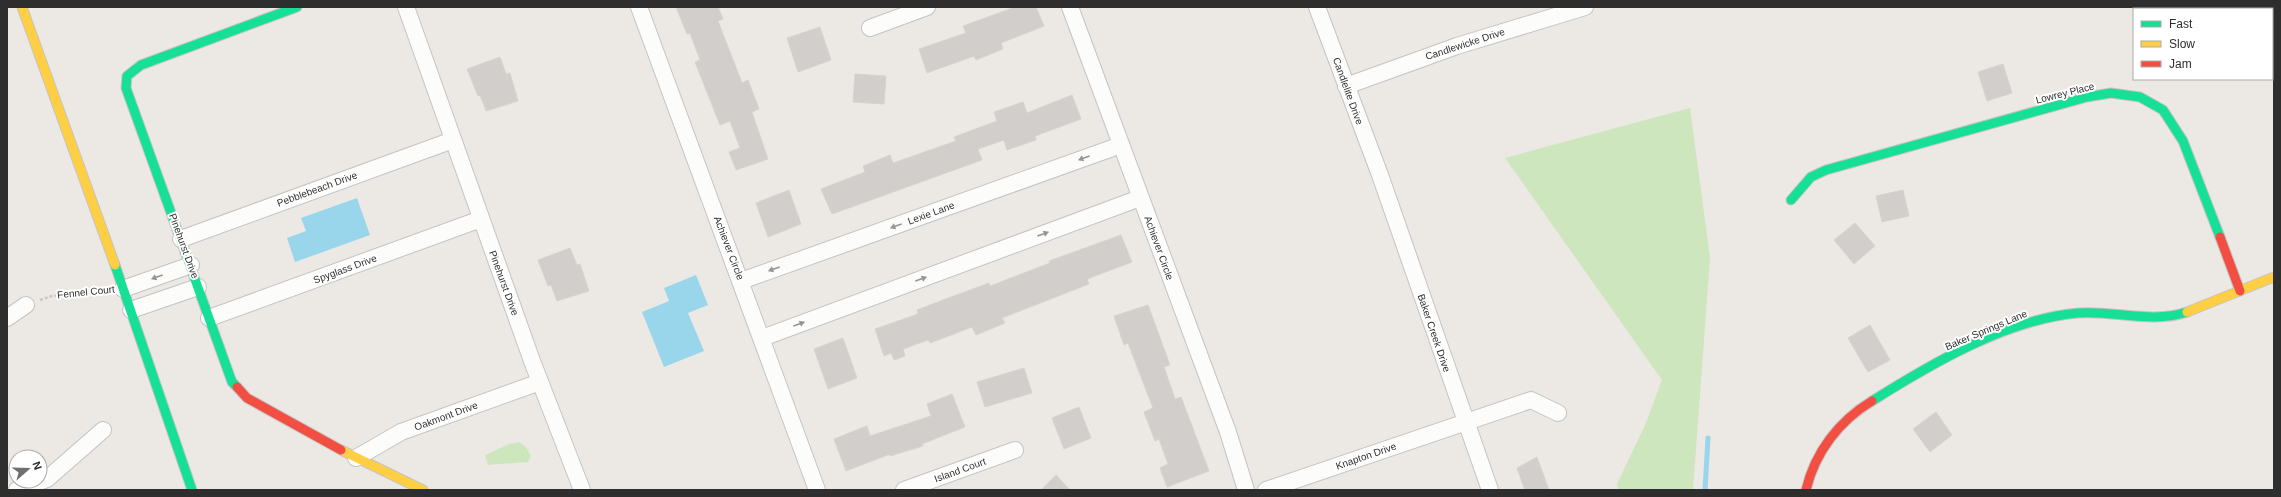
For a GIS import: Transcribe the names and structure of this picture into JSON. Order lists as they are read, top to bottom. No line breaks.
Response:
{"streets":{"street":["Candlewicke Drive","Candlelite Drive","Lowrey Place","Pebblebeach Drive","Lexie Lane","Pinehurst Drive","Achiever Circle","Spyglass Drive","Baker Springs Lane","Baker Creek Drive","Oakmont Drive","Knapton Drive","Island Court"],"path":["Fennel Court"]},"crossings":[["Candlewicke Drive","Candlelite Drive"],["Candlelite Drive","Baker Creek Drive"],["Lowrey Place","Baker Springs Lane"],["Pebblebeach Drive","Pinehurst Drive"],["Lexie Lane","Achiever Circle"],["Pinehurst Drive","Spyglass Drive"],["Pinehurst Drive","Oakmont Drive"],["Baker Creek Drive","Knapton Drive"]],"legend":["Fast","Slow","Jam"],"north":"right"}
